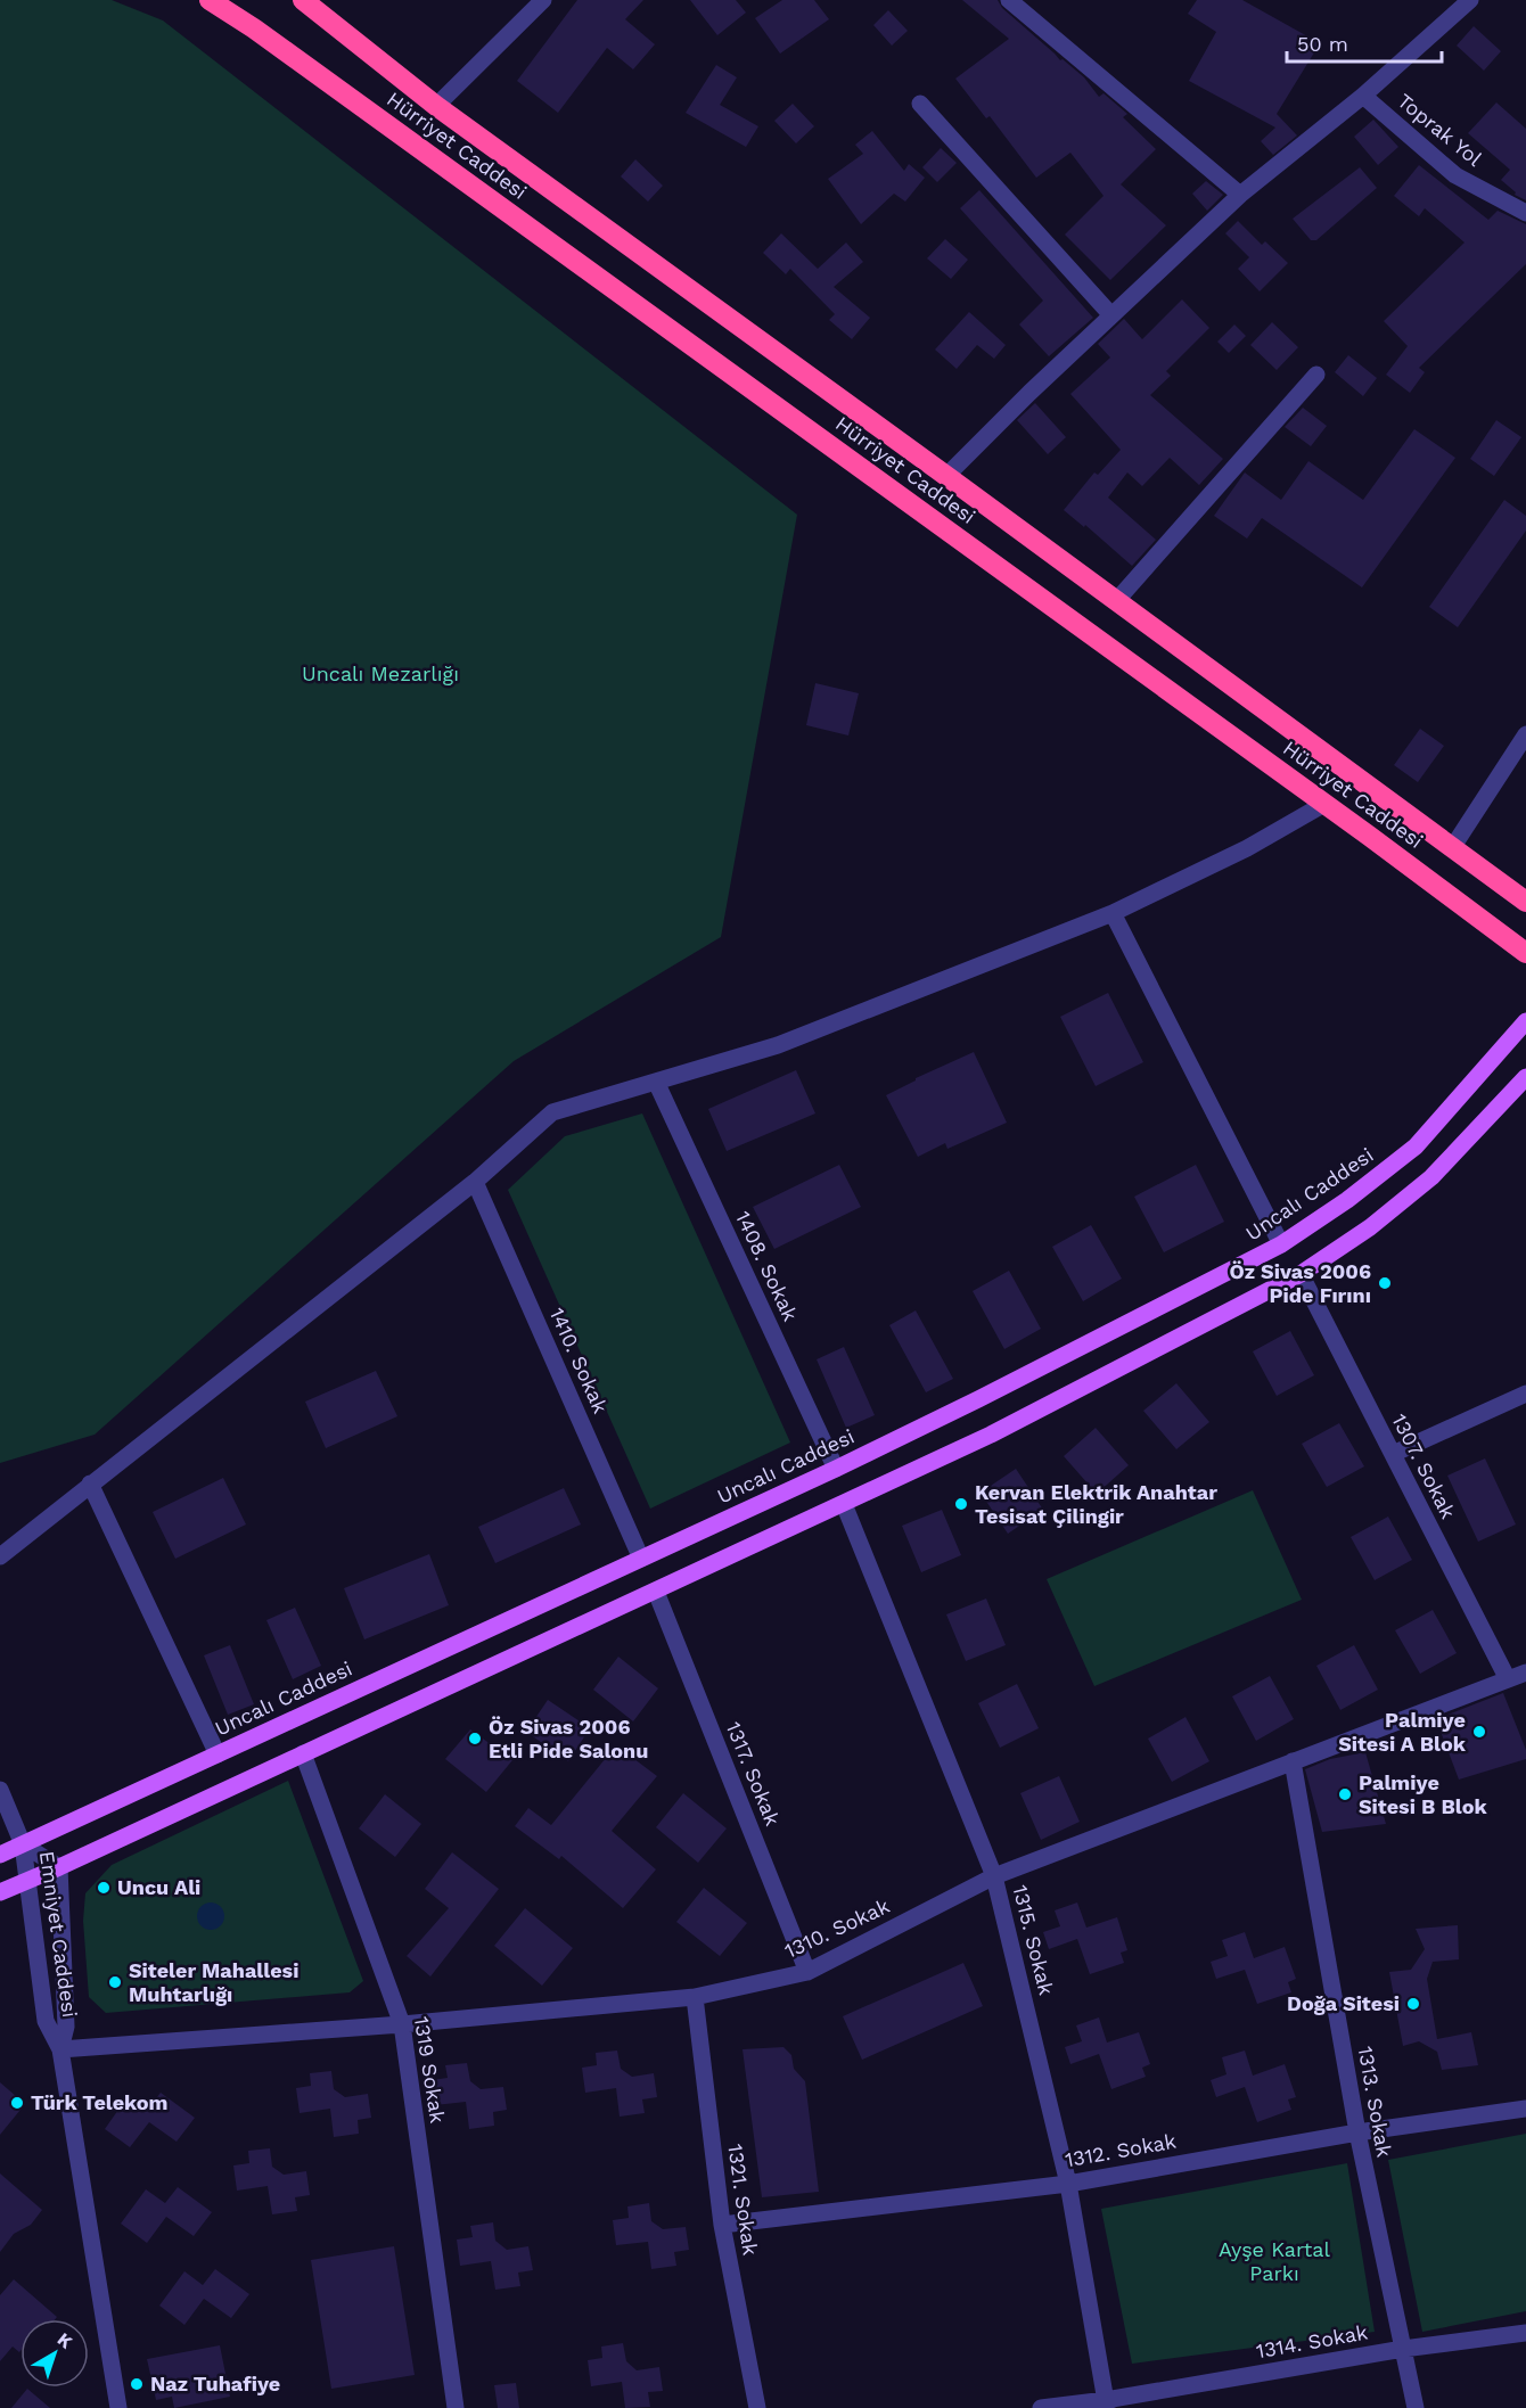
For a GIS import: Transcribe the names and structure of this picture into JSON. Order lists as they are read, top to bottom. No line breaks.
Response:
{"streets":{"highway":["Hürriyet Caddesi"],"main road":["Uncalı Caddesi"],"street":["Toprak Yol","1408. Sokak","1410. Sokak","1307. Sokak","1317. Sokak","1310. Sokak","Emniyet Caddesi","1315. Sokak","1319 Sokak","1313. Sokak","1312. Sokak","1321. Sokak","1314. Sokak"]},"crossings":[["Uncalı Caddesi","1408. Sokak"],["Uncalı Caddesi","1410. Sokak"],["Uncalı Caddesi","Emniyet Caddesi"],["1307. Sokak","1310. Sokak"],["1317. Sokak","1310. Sokak"],["1310. Sokak","Emniyet Caddesi"],["1310. Sokak","1315. Sokak"],["1310. Sokak","1319 Sokak"],["1310. Sokak","1313. Sokak"],["1310. Sokak","1321. Sokak"],["1315. Sokak","1312. Sokak"],["1315. Sokak","1314. Sokak"],["1313. Sokak","1312. Sokak"],["1313. Sokak","1314. Sokak"],["1312. Sokak","1321. Sokak"]],"parks":["Uncalı Mezarlığı","Ayşe Kartal Parkı"],"places":["Öz Sivas 2006 Pide Fırını","Kervan Elektrik Anahtar Tesisat Çilingir","Palmiye Sitesi A Blok","Öz Sivas 2006 Etli Pide Salonu","Palmiye Sitesi B Blok","Uncu Ali","Siteler Mahallesi Muhtarlığı","Doğa Sitesi","Türk Telekom","Naz Tuhafiye"],"scale_bar":"50 m","north":"top right"}
